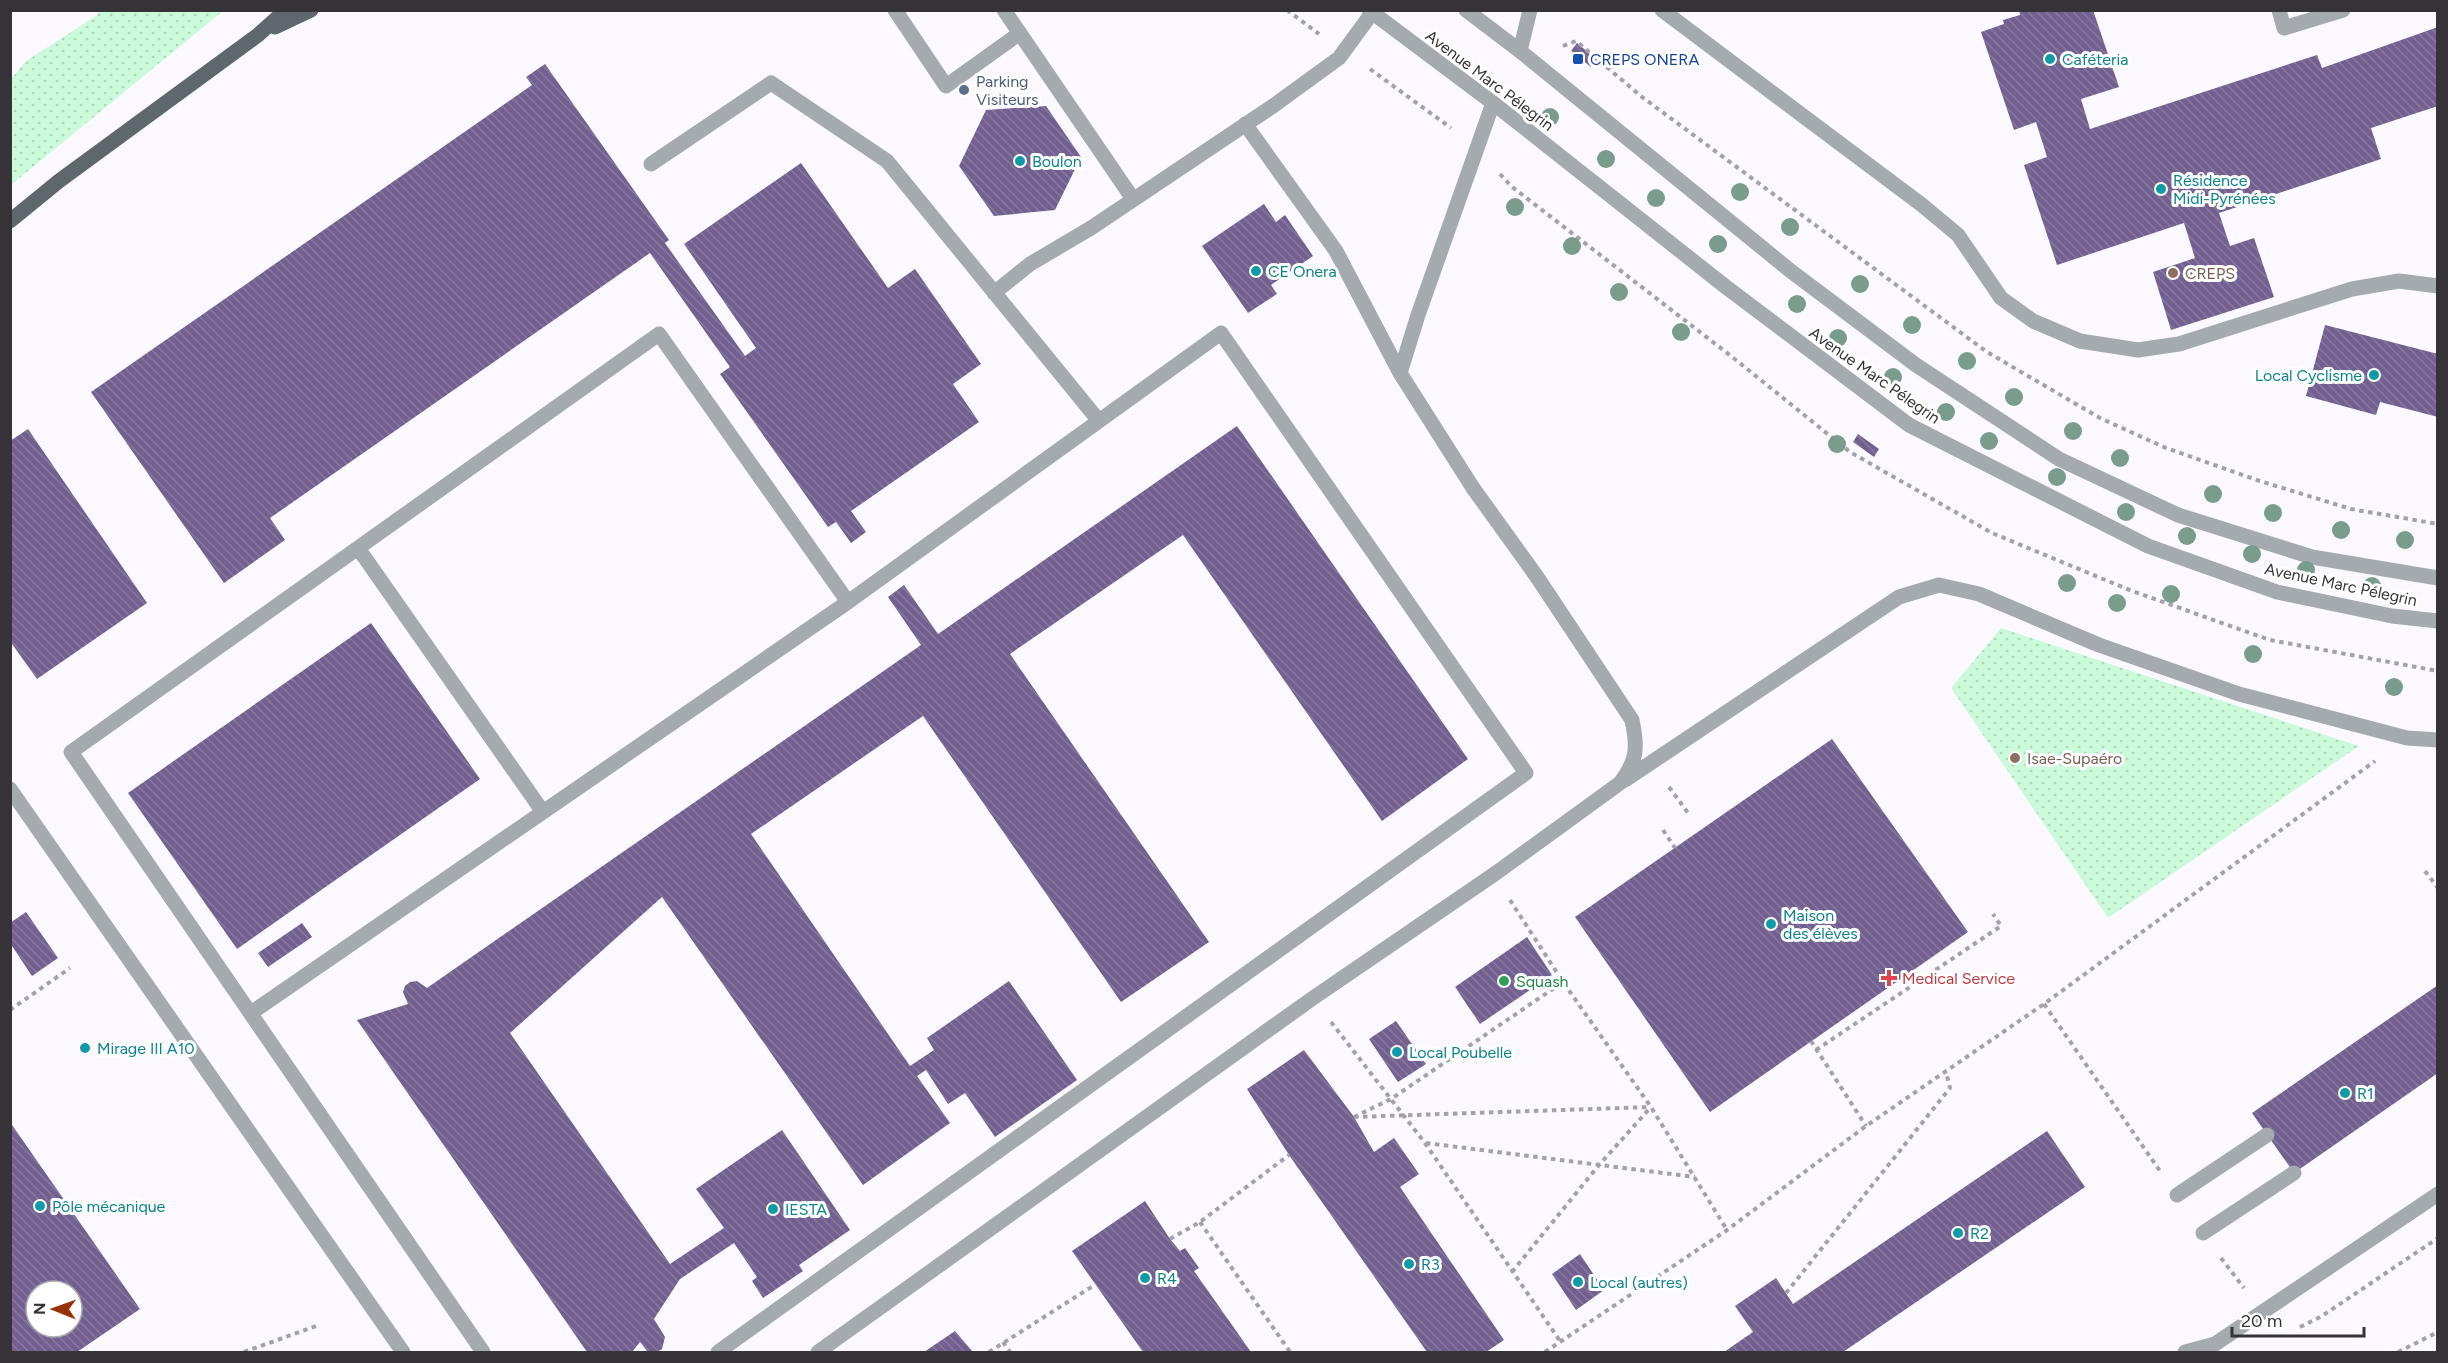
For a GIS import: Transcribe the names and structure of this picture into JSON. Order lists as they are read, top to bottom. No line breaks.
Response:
{"streets":{"street":["Avenue Marc Pélegrin"]},"places":{"transit":["CREPS ONERA"],"other":["Caféteria","Parking Visiteurs","Boulon","Résidence Midi-Pyrénées","CE Onera","CREPS","Local Cyclisme","Isae-Supaéro","Maison des élèves","Squash","Mirage III A10","Local Poubelle","R1","Pôle mécanique","IESTA","R2","R3","R4","Local (autres)"],"health":["Medical Service"]},"scale_bar":"20 m","north":"left"}
